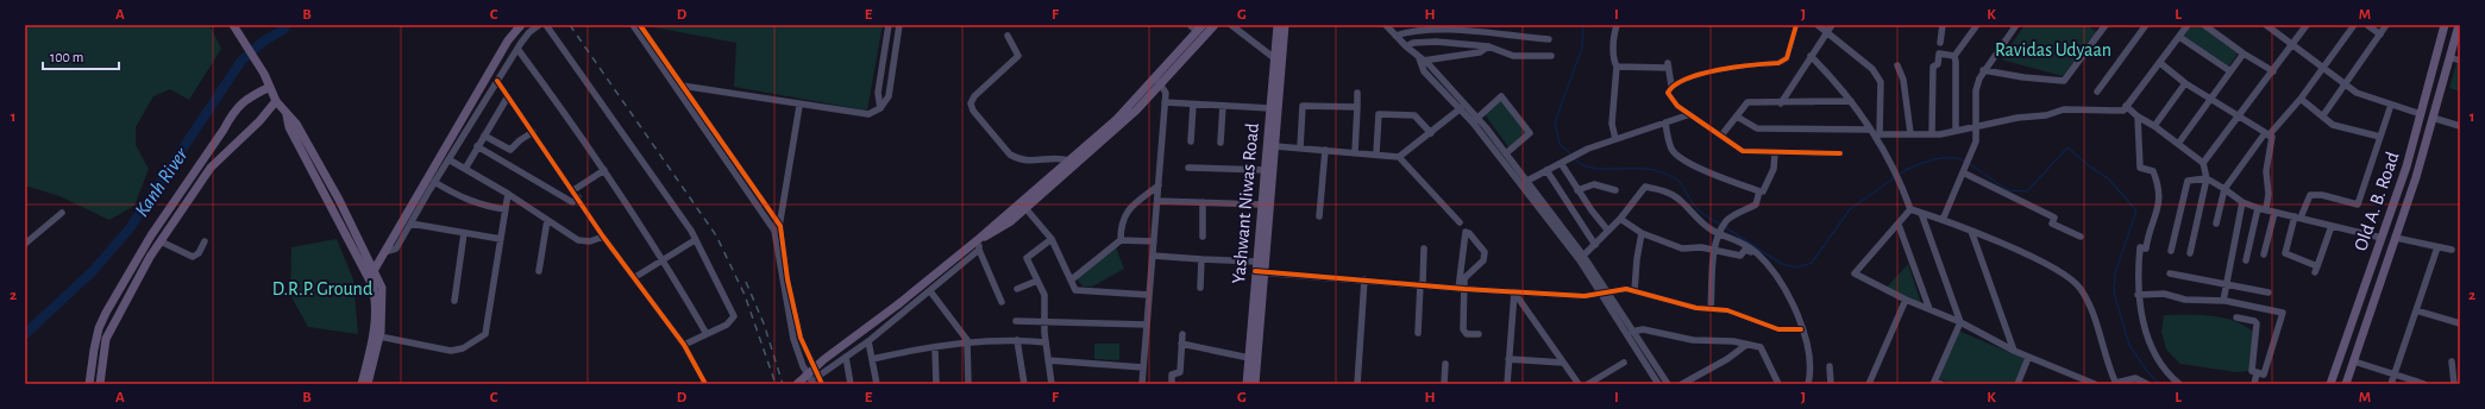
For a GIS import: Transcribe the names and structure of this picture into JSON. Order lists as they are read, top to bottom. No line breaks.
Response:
{"streets":{"main road":["Old A. B. Road","Yashwant Niwas Road"]},"water":["Kanh River"],"parks":["Ravidas Udyaan","D.R.P. Ground"],"scale_bar":"100 m","grid":{"columns":["A","B","C","D","E","F","G","H","I","J","K","L","M"],"rows":["1","2"]}}
